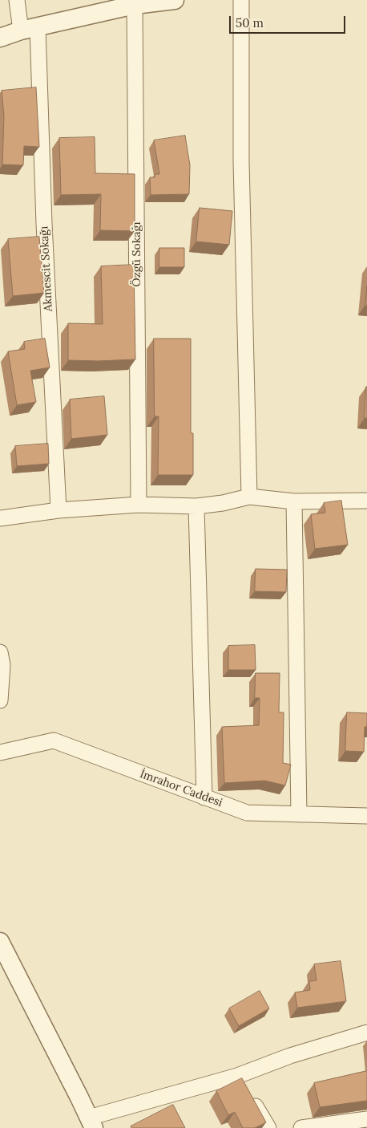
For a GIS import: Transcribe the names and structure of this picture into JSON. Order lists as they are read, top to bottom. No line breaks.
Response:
{"streets":{"street":["Özgü Sokağı","Akmescit Sokağı","İmrahor Caddesi"]},"scale_bar":"50 m"}
